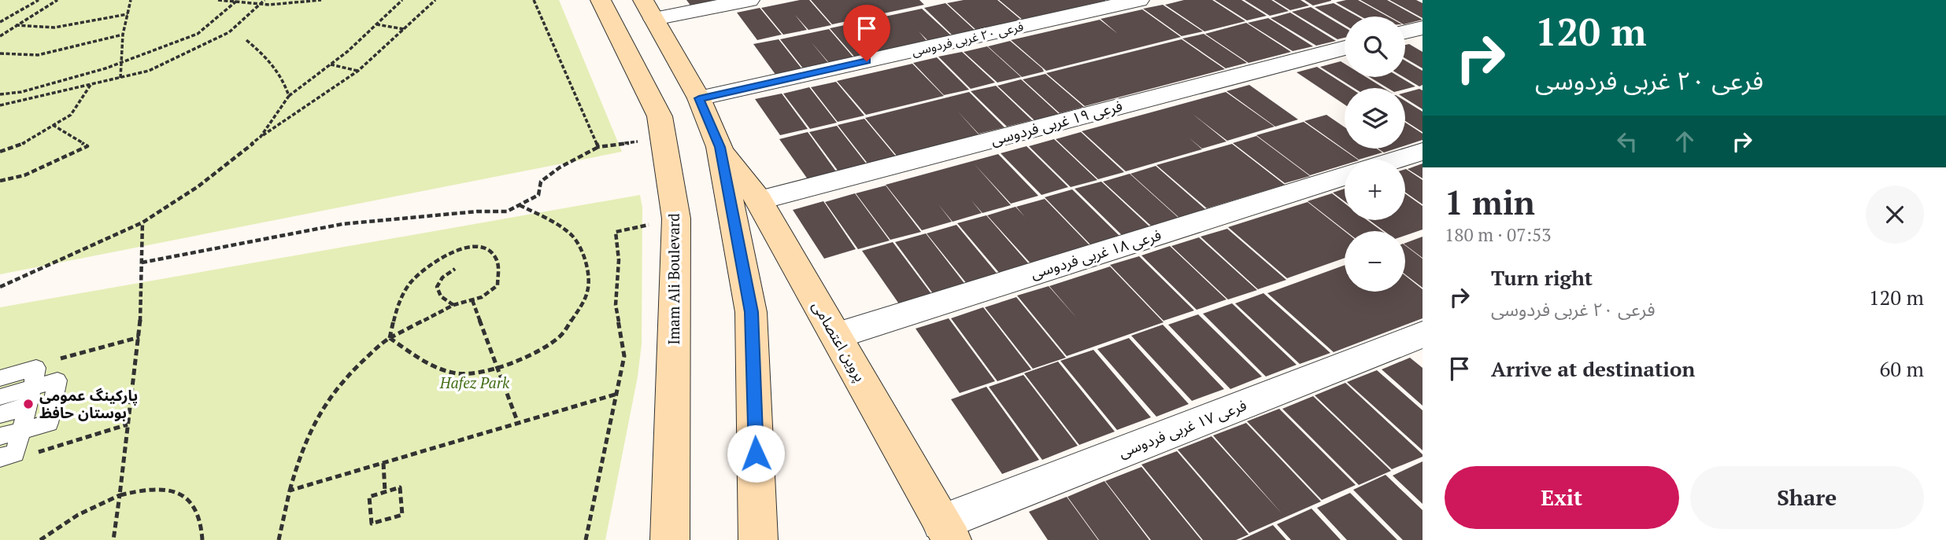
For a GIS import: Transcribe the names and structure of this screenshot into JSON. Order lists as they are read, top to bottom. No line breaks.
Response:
{"streets":{"main road":["Imam Ali Boulevard","پروین اعتصامی"],"street":["فرعی ۲۰ غربی فردوسی","فرعی ۱۹ غربی فردوسی","فرعی ۱۸ غربی فردوسی","فرعی ۱۷ غربی فردوسی"]},"crossings":[["فرعی ۱۹ غربی فردوسی","پروین اعتصامی"],["فرعی ۱۸ غربی فردوسی","پروین اعتصامی"],["پروین اعتصامی","فرعی ۱۷ غربی فردوسی"]],"parks":["Hafez Park"],"places":["پارکینگ عمومی بوستان حافظ"],"page":{"turn":["120 m","فرعی ۲۰ غربی فردوسی"],"map_buttons":["+","−"],"heading":["1 min","180 m · 07:53"],"list":[{"name":"Turn right","note":"فرعی ۲۰ غربی فردوسی","value":"120 m"},{"name":"Arrive at destination","value":"60 m"}],"buttons":["Exit","Share"]}}
